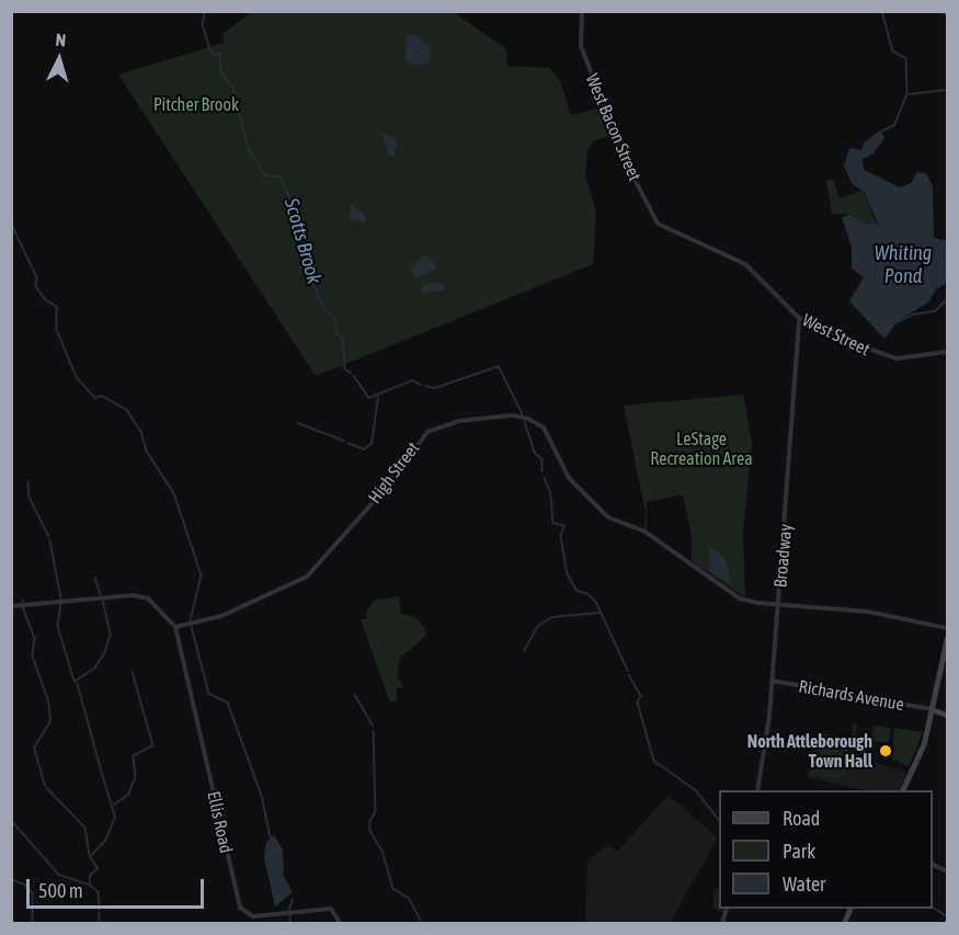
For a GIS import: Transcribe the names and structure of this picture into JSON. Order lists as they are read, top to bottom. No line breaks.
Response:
{"streets":{"street":["West Bacon Street","West Street","High Street","Broadway","Richards Avenue","Ellis Road"]},"crossings":[["West Bacon Street","West Street"],["West Street","Broadway"],["High Street","Broadway"],["High Street","Ellis Road"],["Broadway","Richards Avenue"]],"water":["Scotts Brook","Whiting Pond"],"parks":["Pitcher Brook","LeStage Recreation Area"],"places":["North Attleborough Town Hall"],"legend":["Road","Park","Water"],"scale_bar":"500 m","north":"top"}
